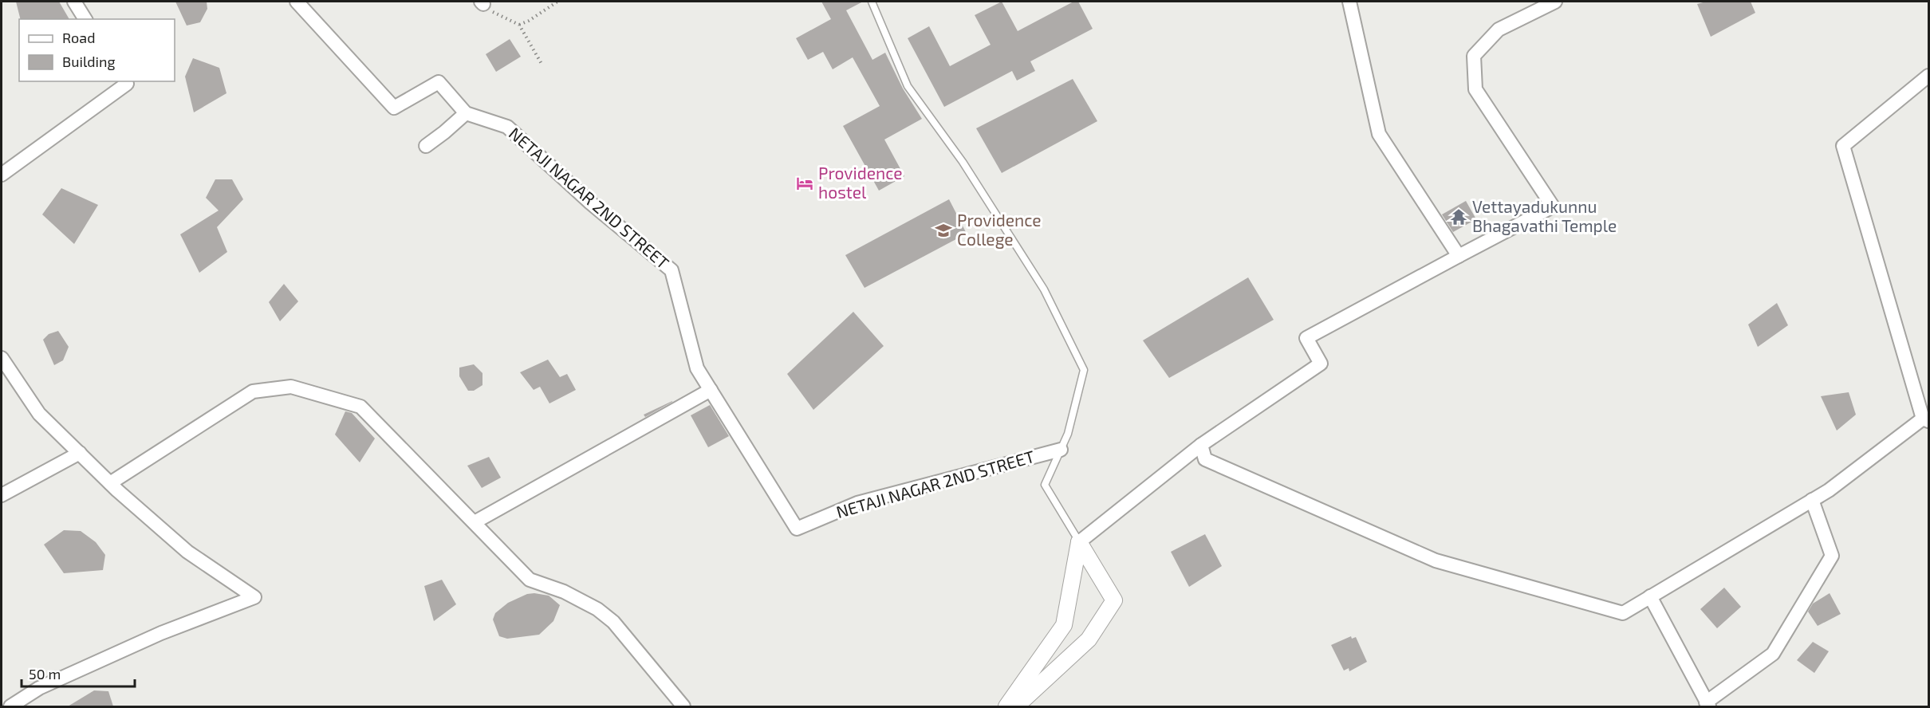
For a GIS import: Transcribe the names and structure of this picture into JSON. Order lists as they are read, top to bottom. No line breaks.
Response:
{"streets":{"street":["NETAJI NAGAR 2ND STREET"]},"places":{"hotel":["Providence hostel"],"temple":["Vettayadukunnu Bhagavathi Temple"],"school or university":["Providence College"]},"legend":["Road","Building"],"scale_bar":"50 m"}
